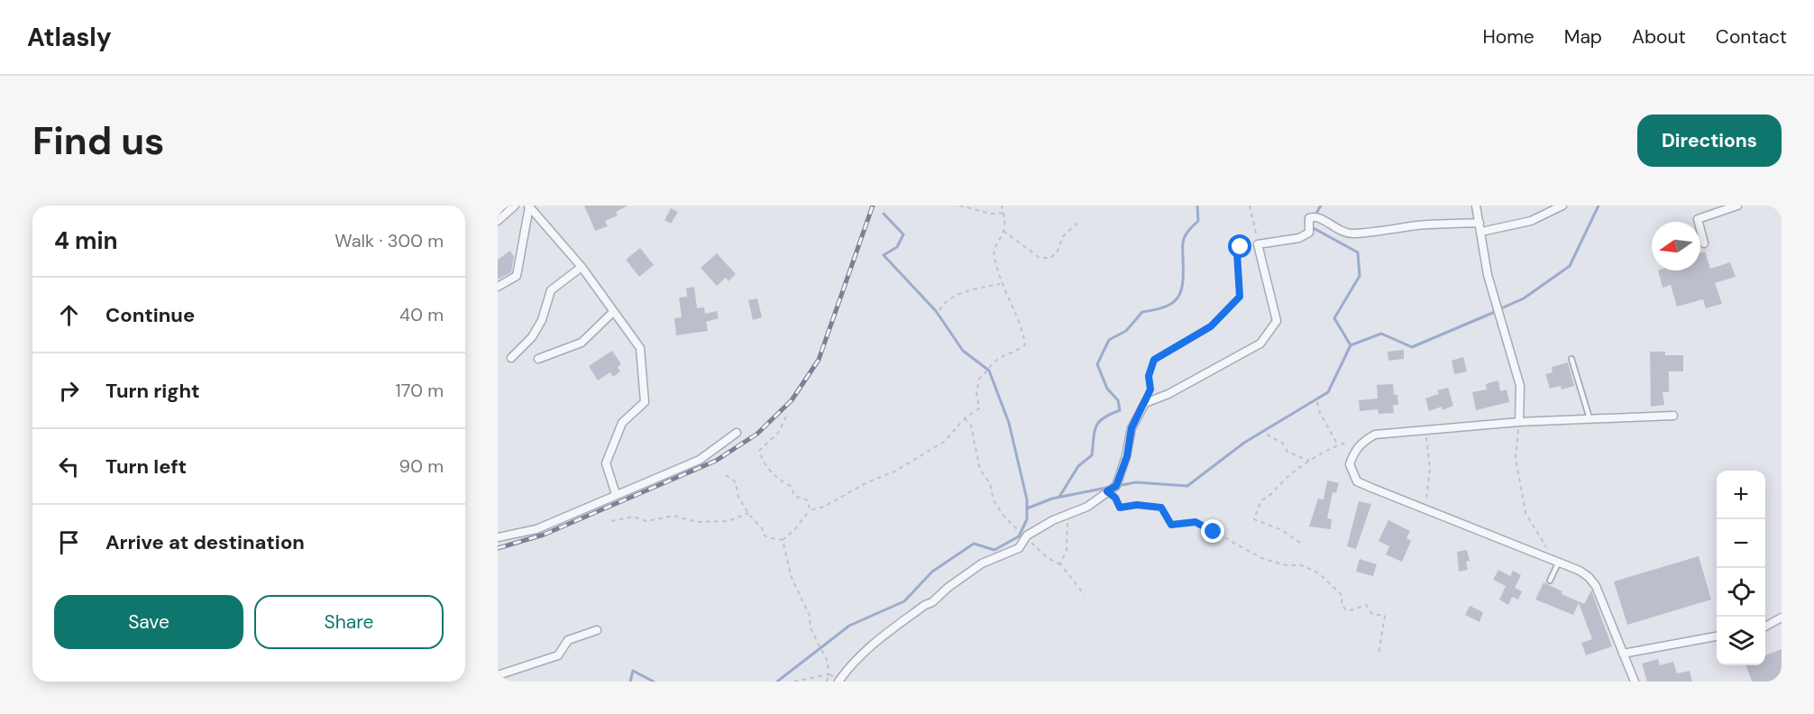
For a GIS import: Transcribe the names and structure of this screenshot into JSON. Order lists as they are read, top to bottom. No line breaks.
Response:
{"north":"left","page":{"header":"Atlasly","nav":["Home","Map","About","Contact"],"buttons":["Directions",["Save","Share"]],"title":"Find us","heading":["4 min","Walk · 300 m"],"list":[["Continue","40 m"],["Turn right","170 m"],["Turn left","90 m"],"Arrive at destination"],"map_buttons":["+","−"]}}
